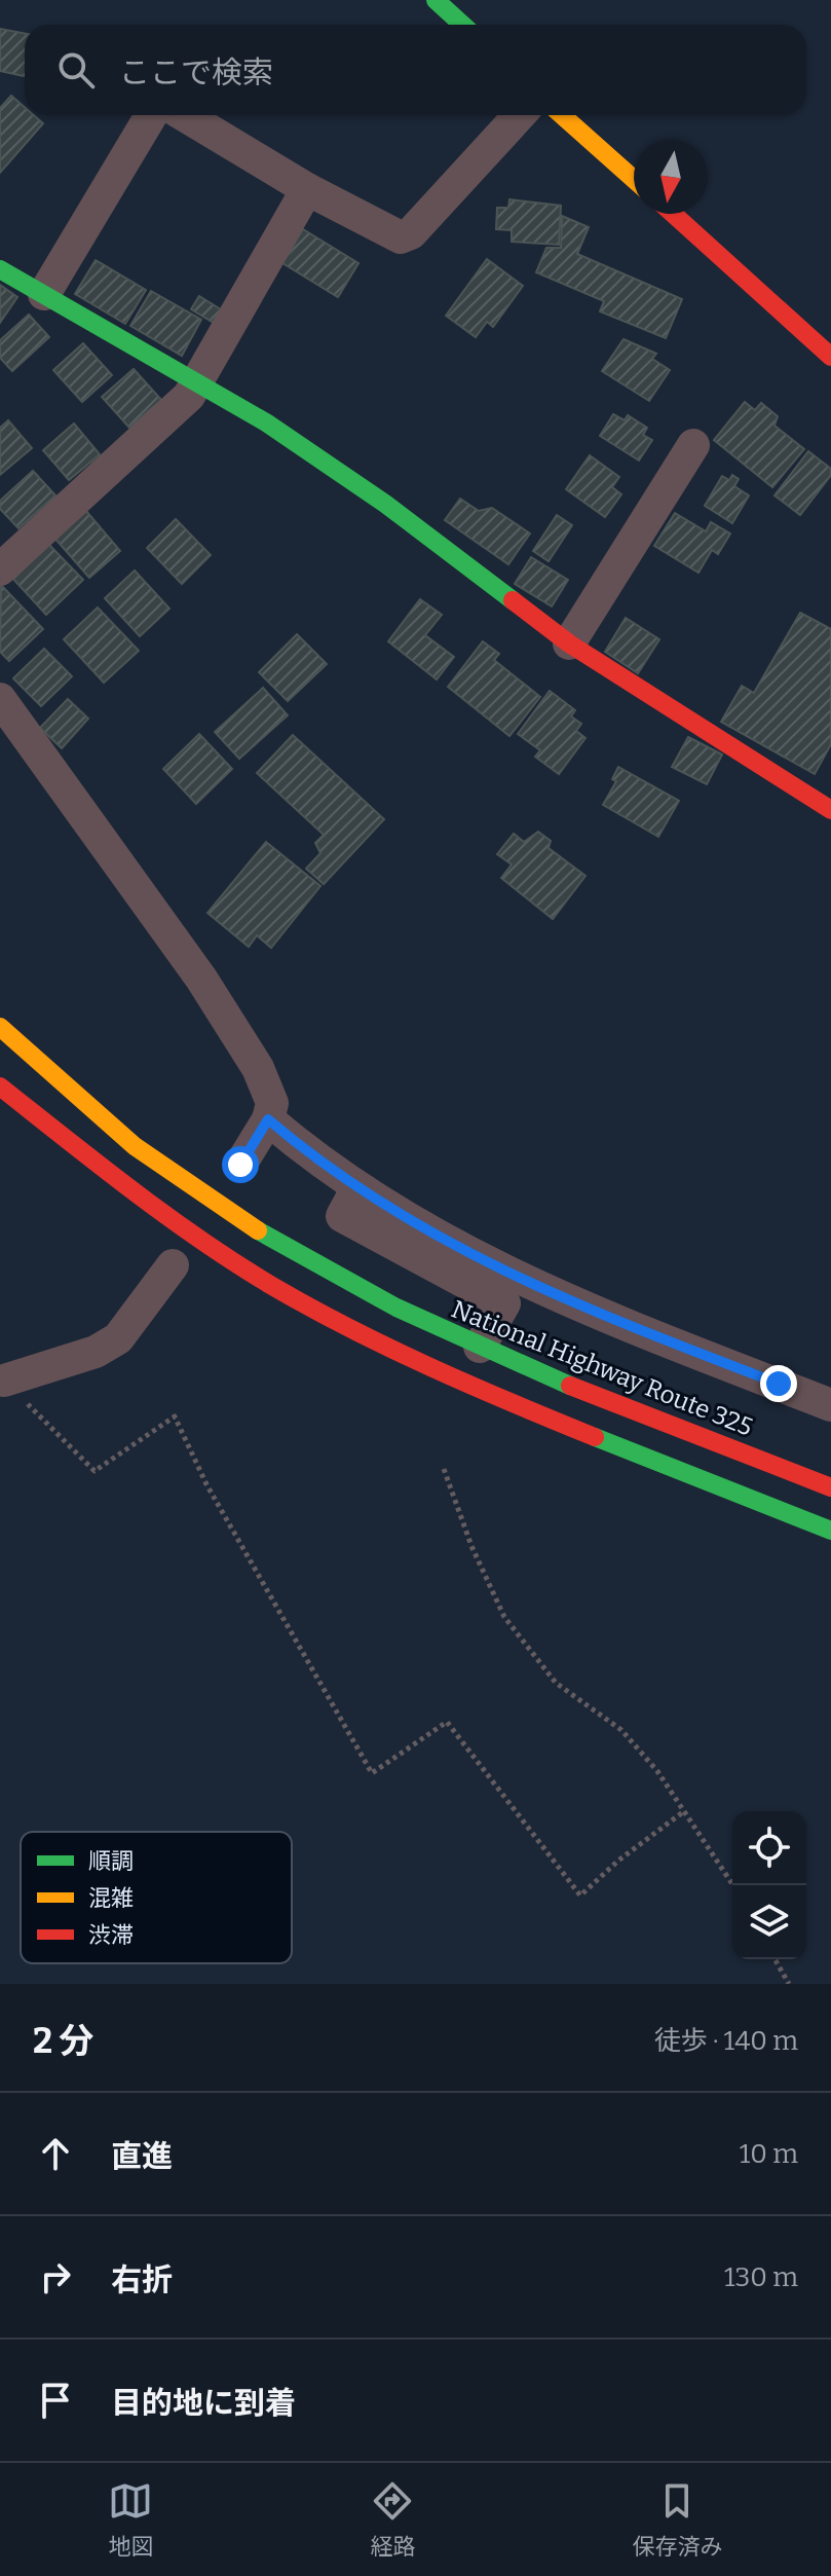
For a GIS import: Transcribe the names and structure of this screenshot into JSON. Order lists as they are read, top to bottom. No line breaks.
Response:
{"streets":{"main road":["National Highway Route 325"]},"legend":["順調","混雑","渋滞"],"north":"bottom","page":{"search":"ここで検索","heading":["2 分","徒歩 · 140 m"],"list":[["直進","10 m"],["右折","130 m"],"目的地に到着"],"nav":["地図","経路","保存済み"]}}
